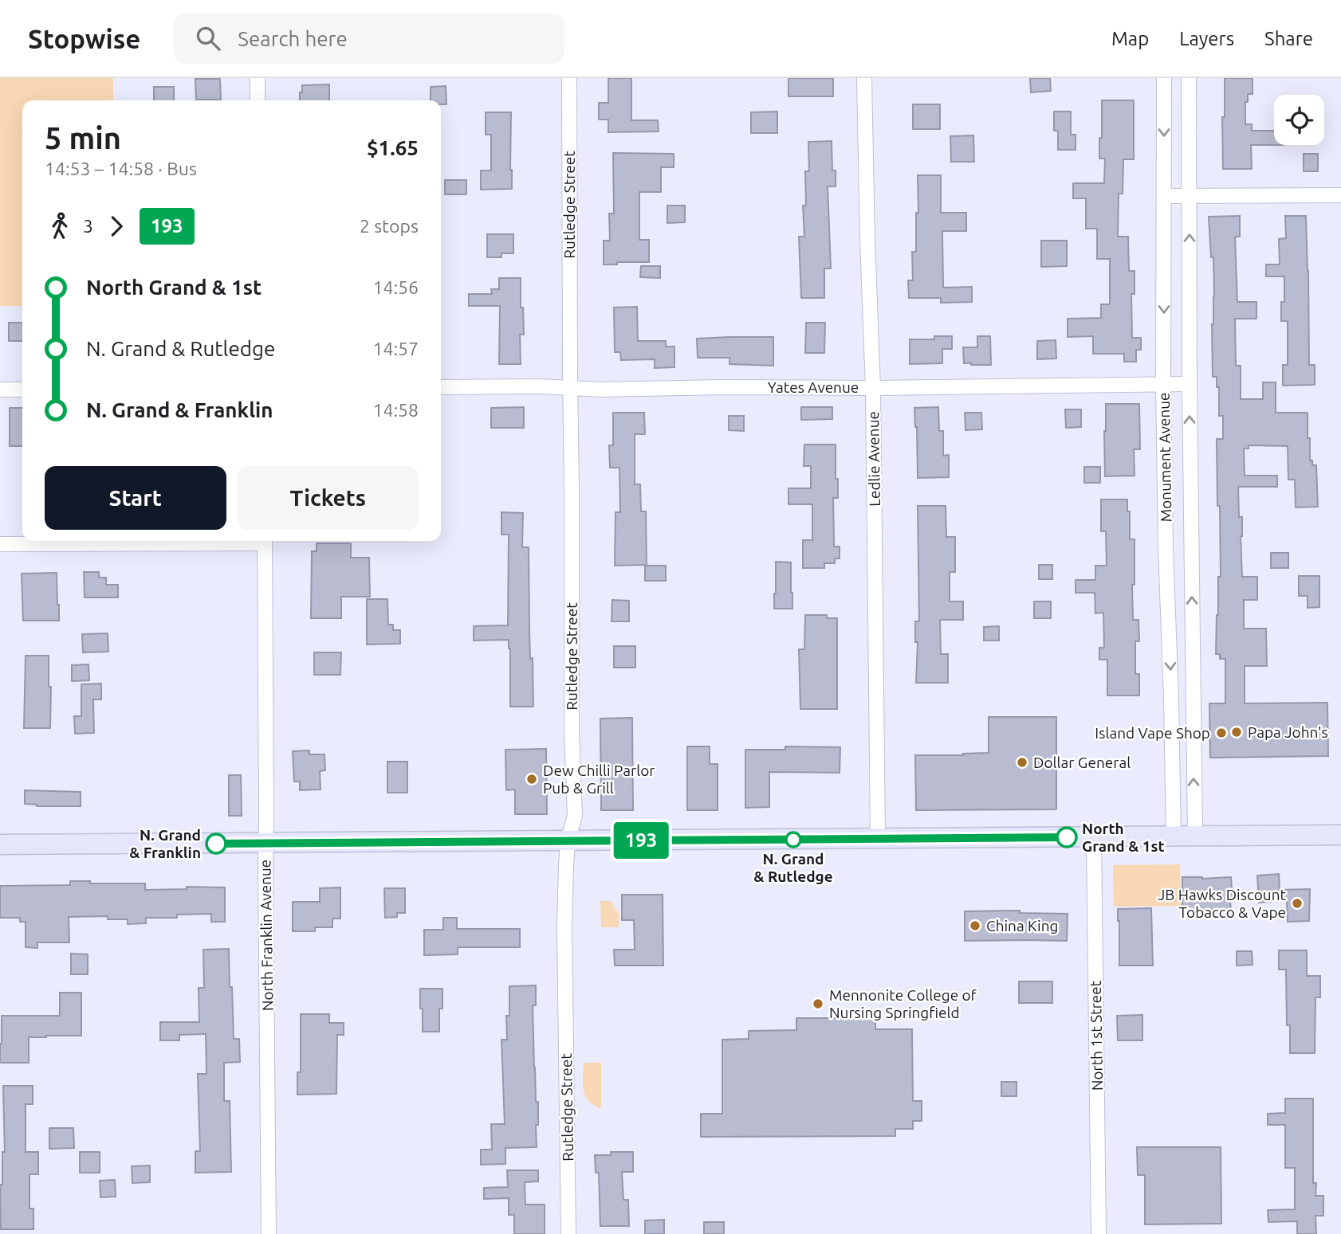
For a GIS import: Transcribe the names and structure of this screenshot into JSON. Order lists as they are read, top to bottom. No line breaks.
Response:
{"streets":{"street":["Rutledge Street","Yates Avenue","Monument Avenue","Ledlie Avenue","North Franklin Avenue","North 1st Street"]},"crossings":[["Rutledge Street","Yates Avenue"],["Yates Avenue","Monument Avenue"],["Yates Avenue","Ledlie Avenue"]],"places":["Papa John's","Island Vape Shop","Dollar General","Dew Chilli Parlor Pub & Grill","North Grand & 1st","N. Grand & Rutledge","N. Grand & Franklin","JB Hawks Discount Tobacco & Vape","China King","Mennonite College of Nursing Springfield"],"lines":["bus line 193"],"page":{"header":"Stopwise","search":"Search here","nav":["Map","Layers","Share"],"on_map":"193","heading":["5 min","14:53 – 14:58 · Bus","$1.65"],"legs":["3","193","2 stops"],"list":[{"name":"North Grand & 1st","value":"14:56"},{"name":"N. Grand & Rutledge","value":"14:57"},{"name":"N. Grand & Franklin","value":"14:58"}],"buttons":["Start","Tickets"]}}
